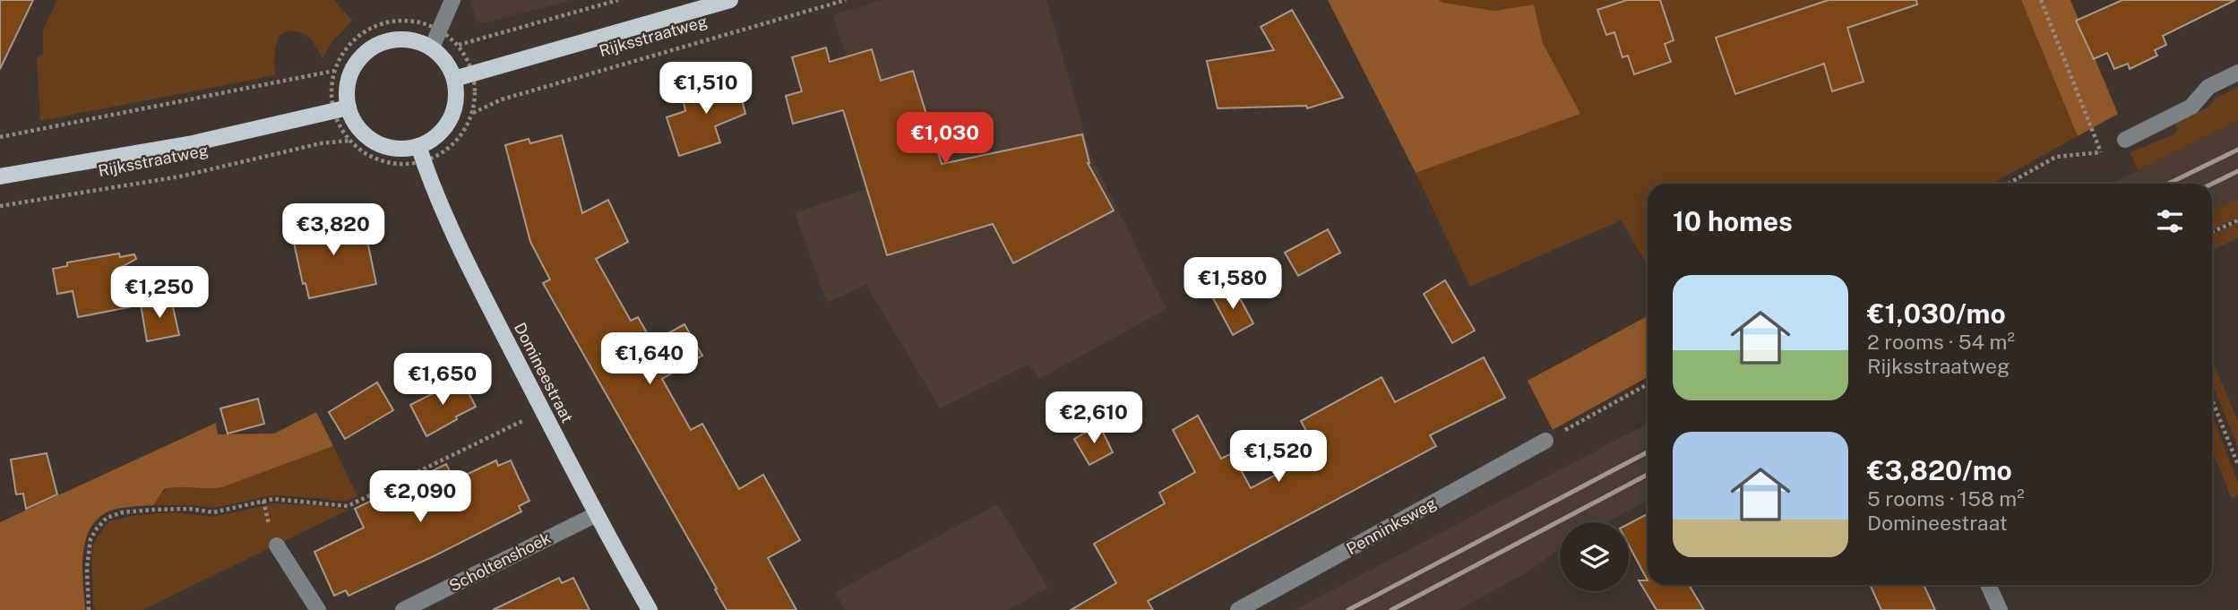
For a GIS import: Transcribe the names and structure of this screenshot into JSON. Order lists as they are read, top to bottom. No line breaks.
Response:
{"streets":{"main road":["Rijksstraatweg","Domineestraat"],"street":["Penninksweg","Scholtenshoek"]},"crossings":[["Rijksstraatweg","Domineestraat"],["Domineestraat","Scholtenshoek"]],"page":{"price":["€1,510","€1,030","€3,820","€1,580","€1,250","€1,640","€1,650","€2,610","€1,520","€2,090"],"heading":"10 homes","list":[{"name":"€1,030/mo","note":"2 rooms · 54 m² · Rijksstraatweg"},{"name":"€3,820/mo","note":"5 rooms · 158 m² · Domineestraat"}]}}
